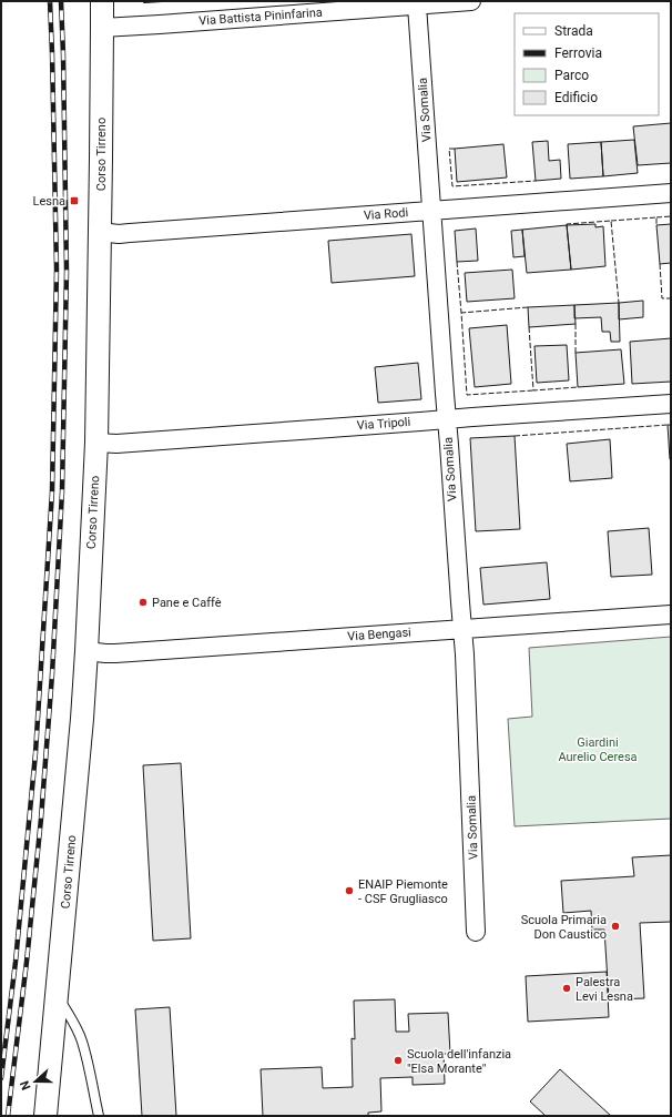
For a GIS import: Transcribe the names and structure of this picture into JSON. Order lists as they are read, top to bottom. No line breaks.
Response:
{"streets":{"street":["Via Battista Pininfarina","Via Somalia","Corso Tirreno","Via Rodi","Via Tripoli","Via Bengasi"]},"crossings":[["Via Battista Pininfarina","Via Somalia"],["Via Battista Pininfarina","Corso Tirreno"],["Via Somalia","Via Rodi"],["Via Somalia","Via Tripoli"],["Via Somalia","Via Bengasi"],["Corso Tirreno","Via Rodi"],["Corso Tirreno","Via Tripoli"],["Corso Tirreno","Via Bengasi"]],"parks":["Giardini Aurelio Ceresa"],"places":{"transit":["Lesna"],"other":["Pane e Caffè","ENAIP Piemonte - CSF Grugliasco","Scuola Primaria Don Caustico","Palestra Levi Lesna","Scuola dell'infanzia \"Elsa Morante\""]},"legend":["Strada","Ferrovia","Parco","Edificio"],"north":"left"}
